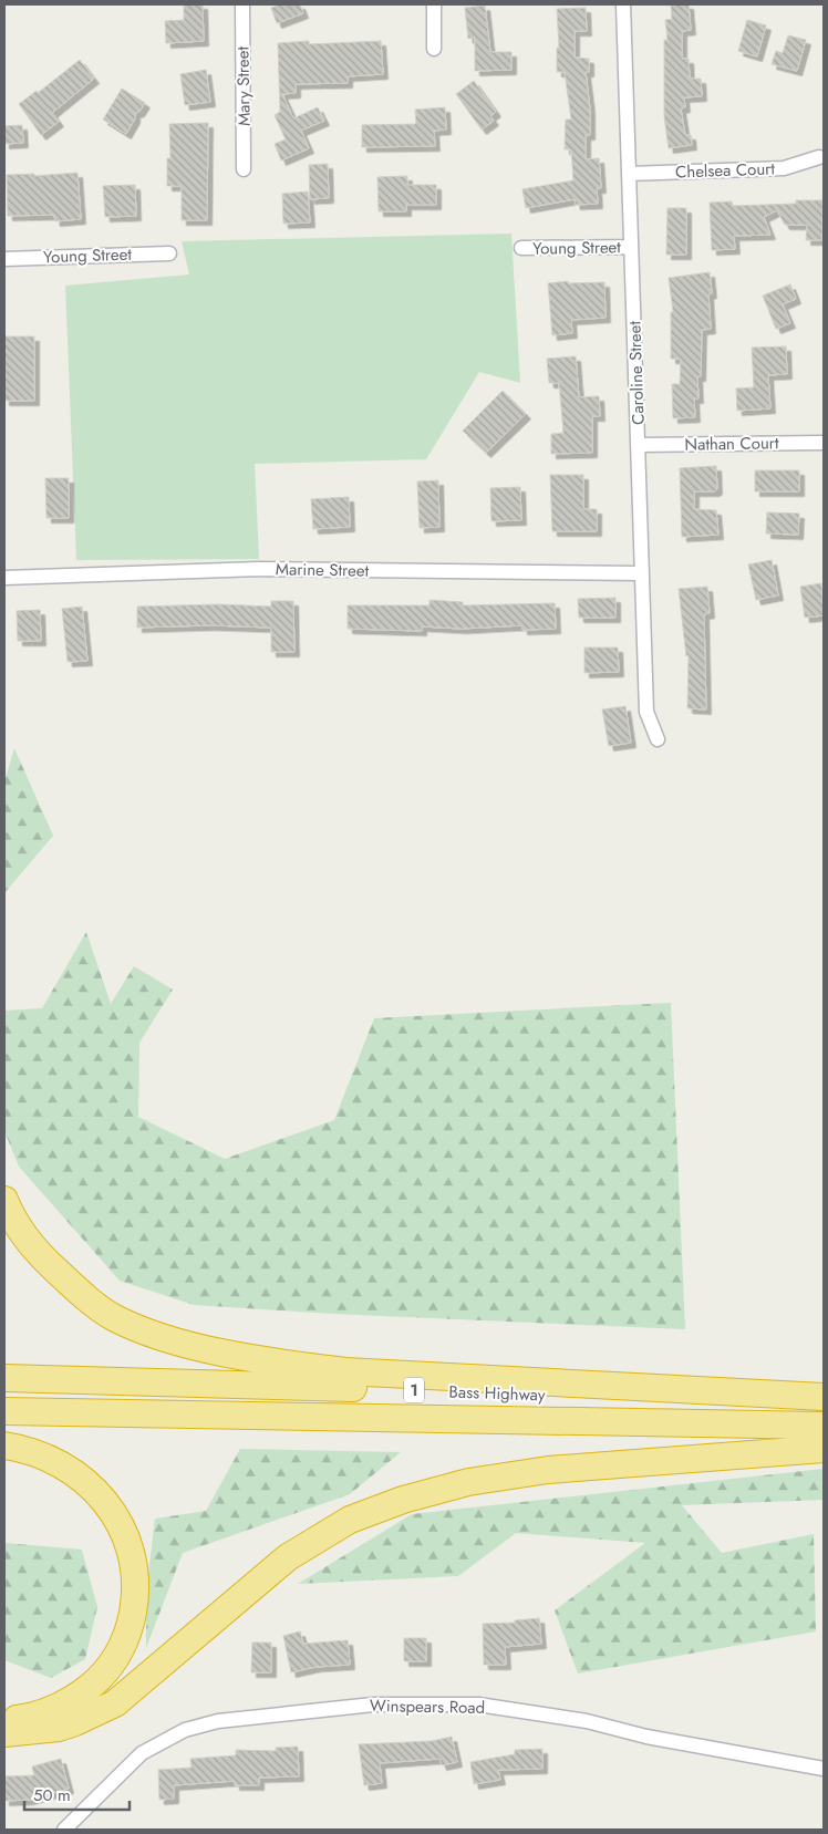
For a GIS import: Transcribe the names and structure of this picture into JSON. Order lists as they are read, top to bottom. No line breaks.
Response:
{"streets":{"highway":["1","Bass Highway"],"street":["Mary Street","Chelsea Court","Young Street","Caroline Street","Nathan Court","Marine Street","Winspears Road"]},"crossings":[["Chelsea Court","Caroline Street"],["Young Street","Caroline Street"],["Caroline Street","Nathan Court"],["Caroline Street","Marine Street"]],"scale_bar":"50 m"}
